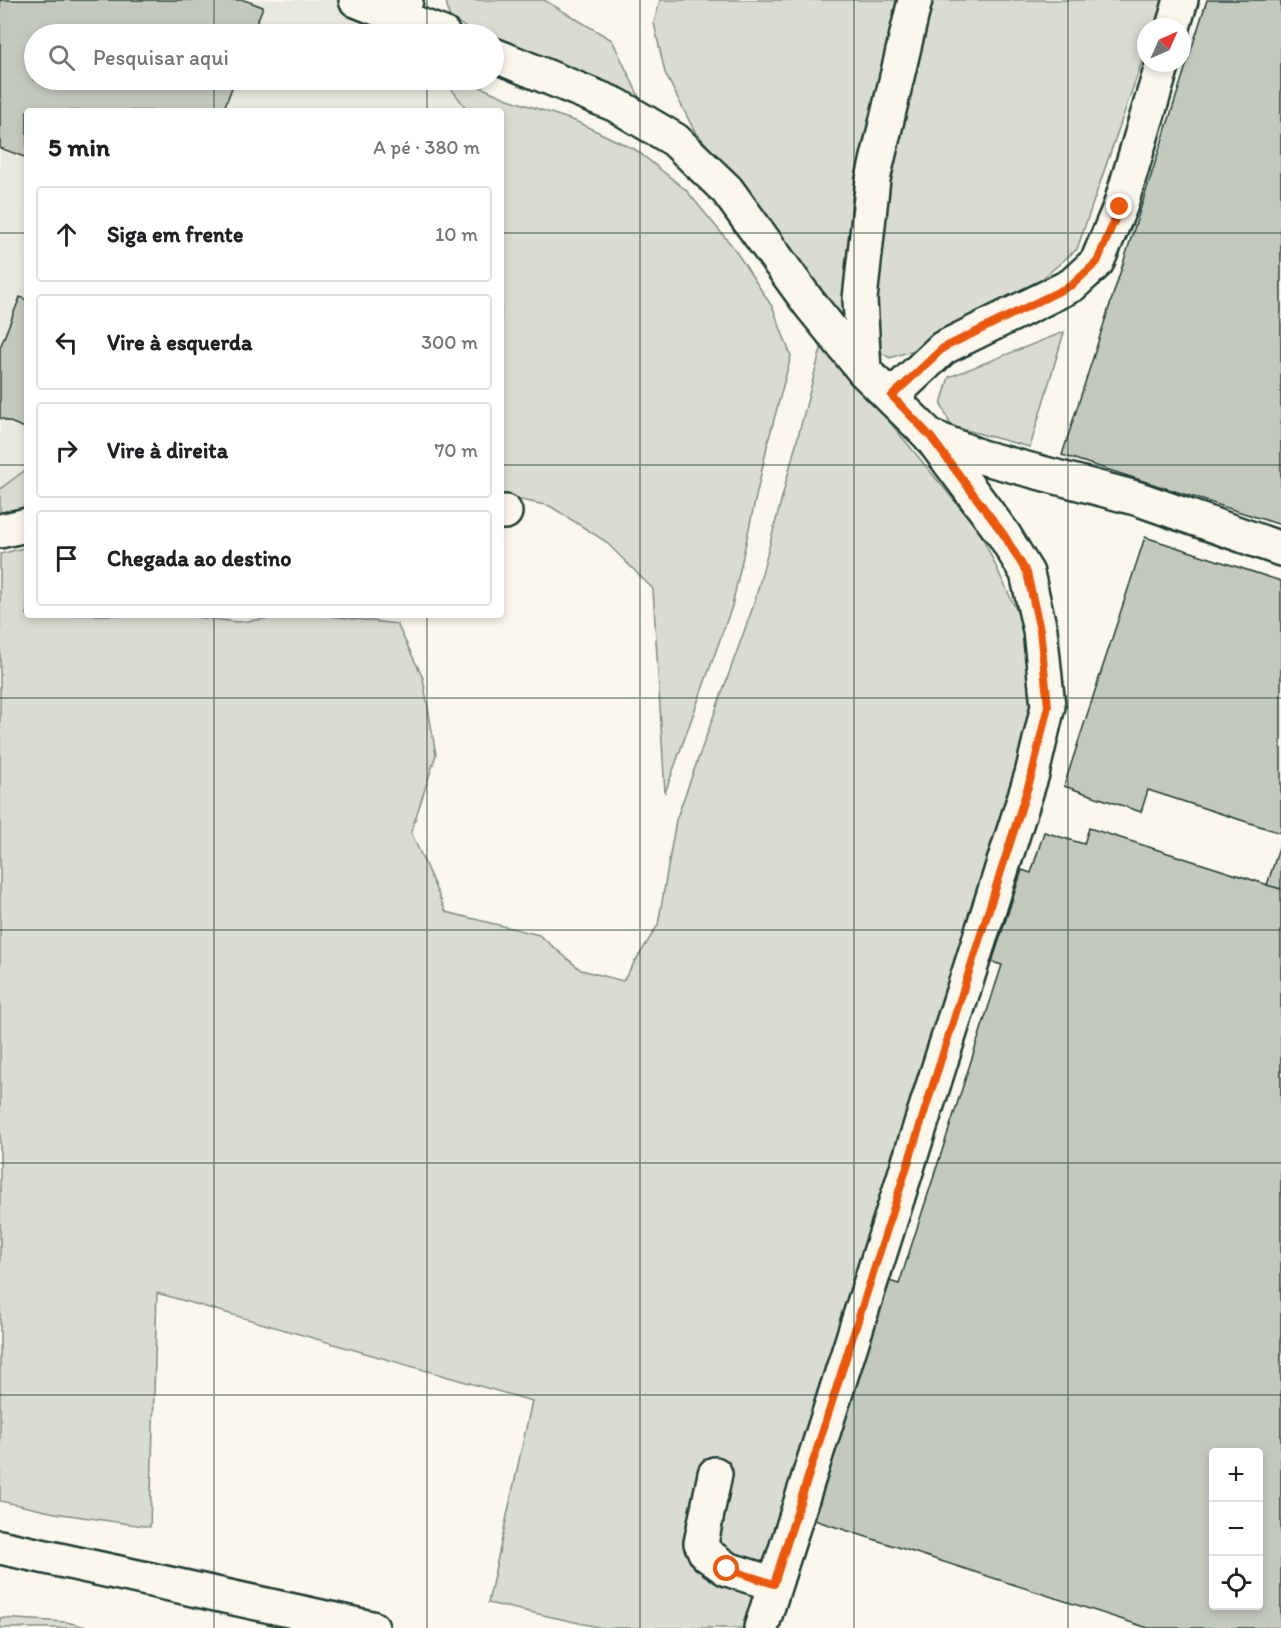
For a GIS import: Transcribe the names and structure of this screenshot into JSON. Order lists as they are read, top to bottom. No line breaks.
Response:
{"north":"top right","page":{"search":"Pesquisar aqui","heading":["5 min","A pé · 380 m"],"list":[["Siga em frente","10 m"],["Vire à esquerda","300 m"],["Vire à direita","70 m"],"Chegada ao destino"],"map_buttons":["+","−"]}}
